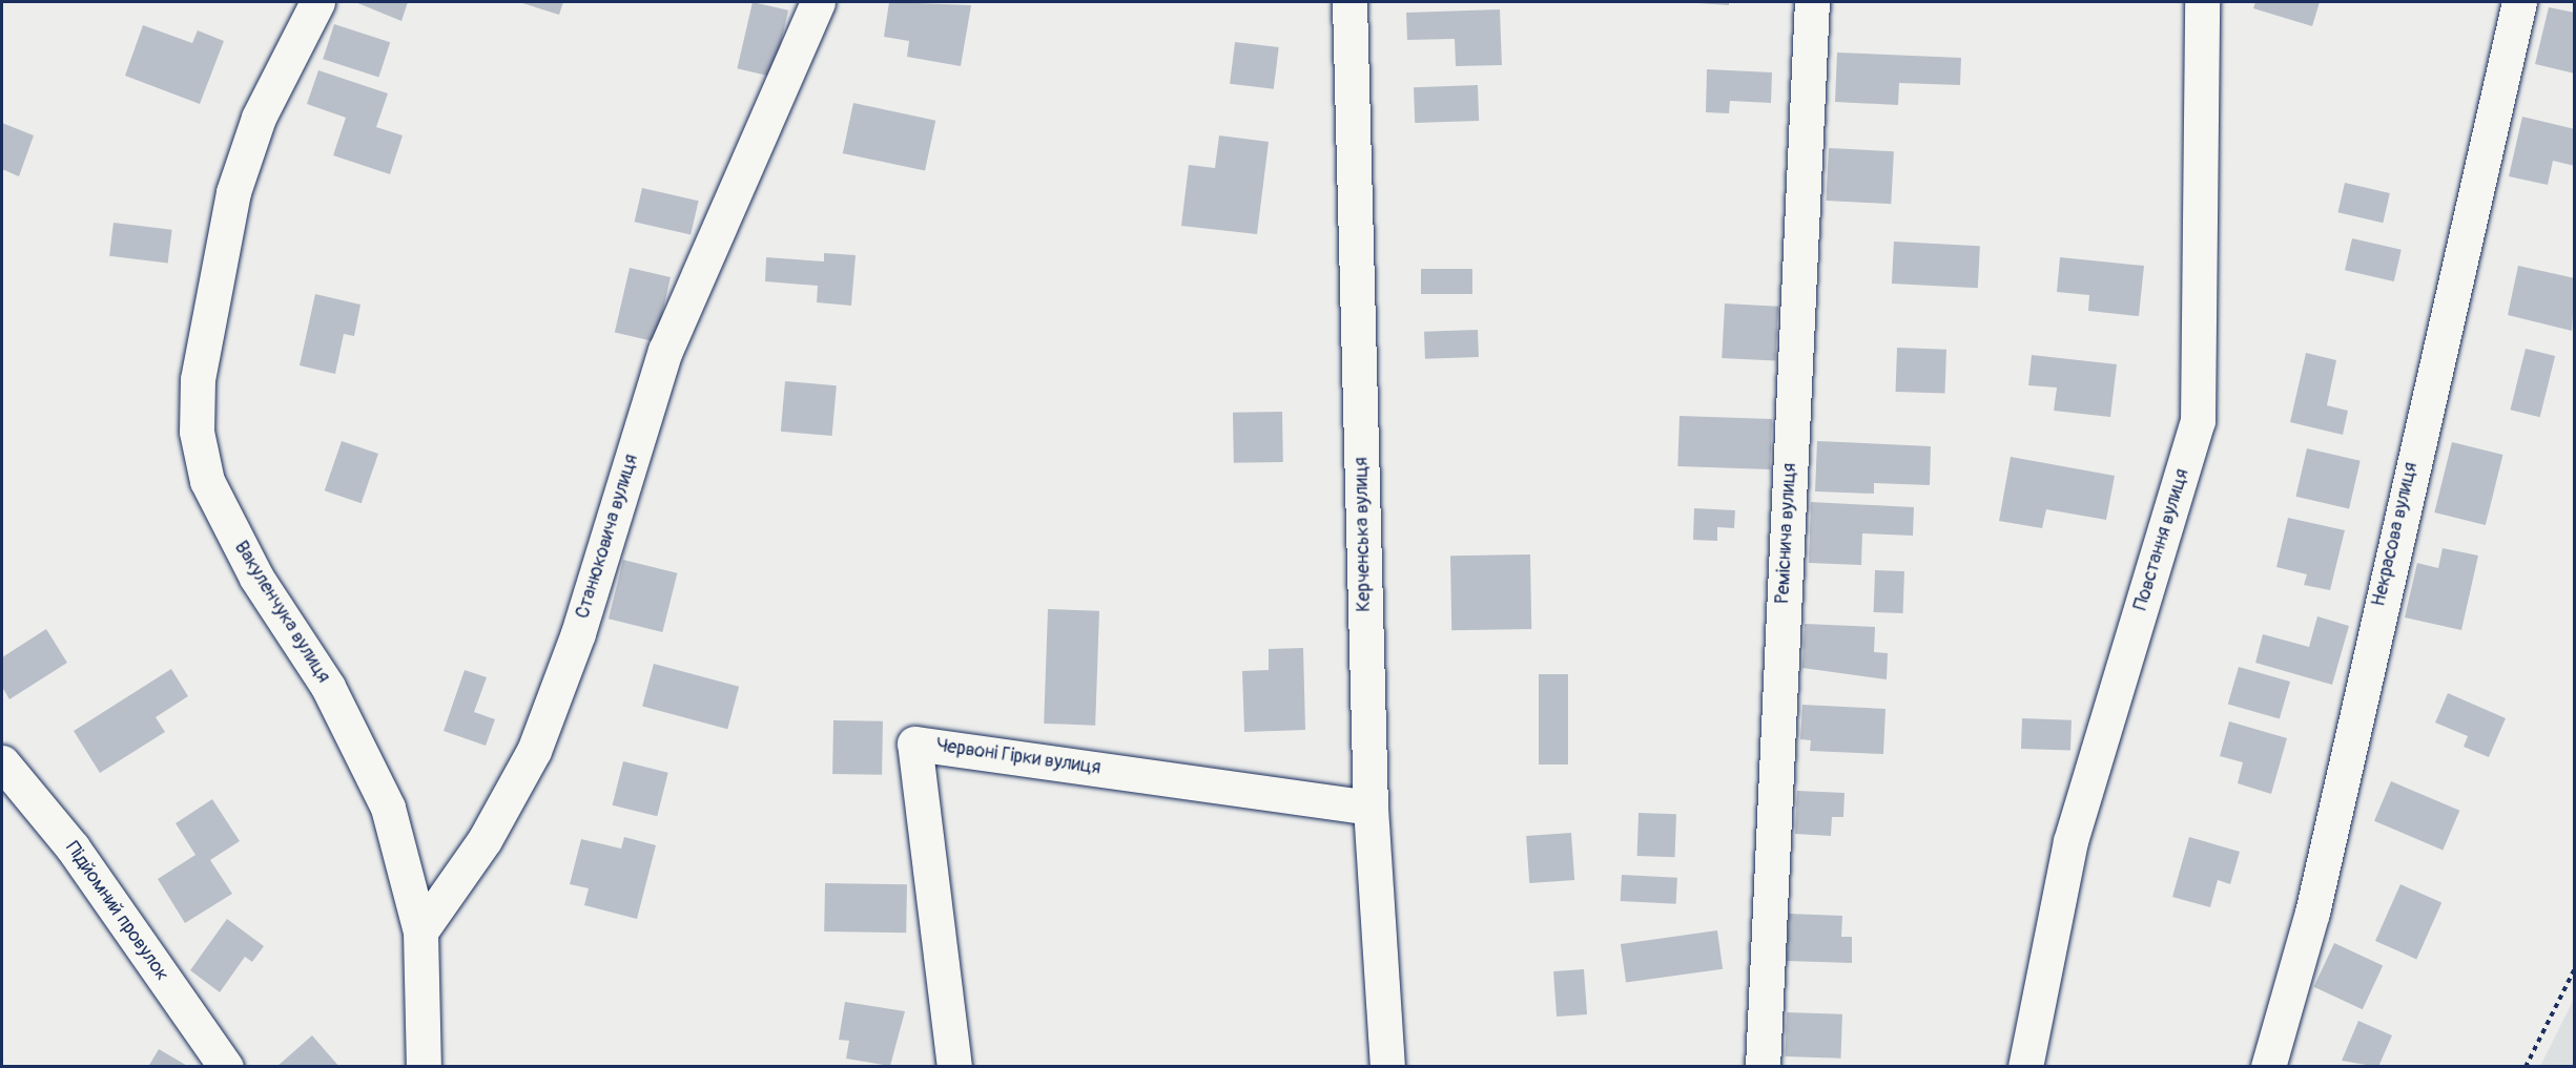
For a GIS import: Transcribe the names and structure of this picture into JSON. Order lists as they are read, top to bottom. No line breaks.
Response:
{"streets":{"street":["Реміснича вулиця","Керченська вулиця","Некрасова вулиця","Станюковича вулиця","Повстання вулиця","Вакуленчука вулиця","Червоні Гірки вулиця","Підйомний провулок"]},"crossings":[["Керченська вулиця","Червоні Гірки вулиця"],["Станюковича вулиця","Вакуленчука вулиця"]]}
